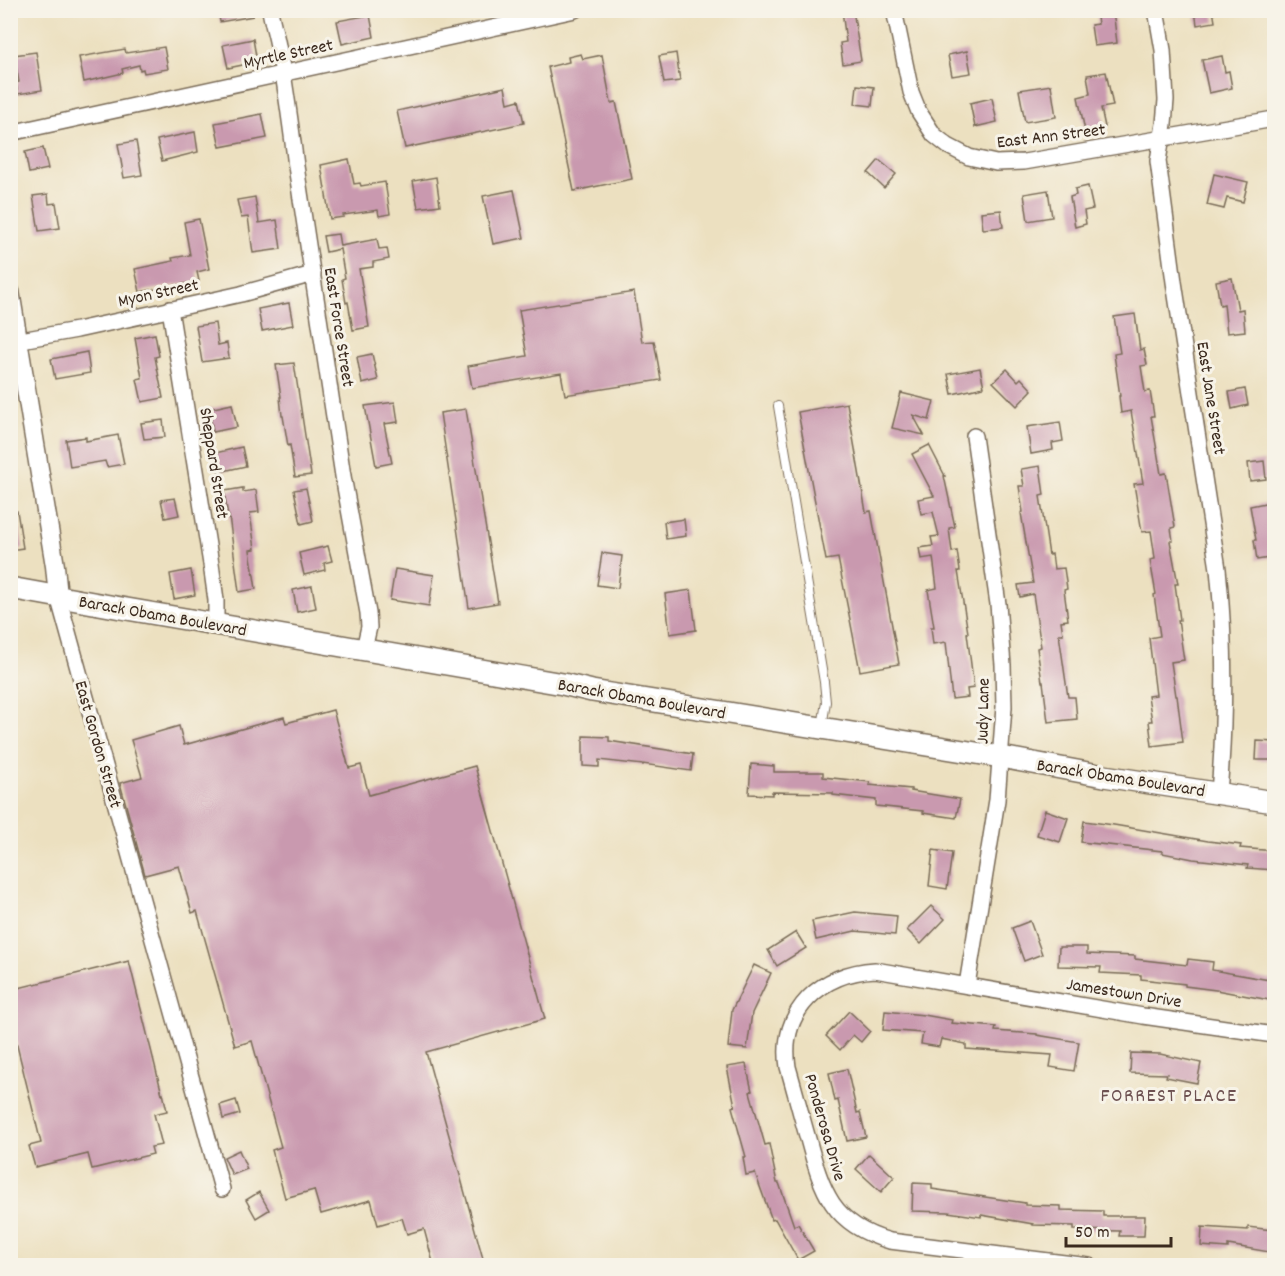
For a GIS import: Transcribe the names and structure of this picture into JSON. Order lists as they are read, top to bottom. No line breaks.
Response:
{"streets":{"main road":["Barack Obama Boulevard"],"street":["Myrtle Street","East Ann Street","Myon Street","East Force Street","East Jane Street","Sheppard Street","Judy Lane","East Gordon Street","Jamestown Drive","Ponderosa Drive"]},"crossings":[["Myrtle Street","East Force Street"],["East Ann Street","East Jane Street"],["Myon Street","East Force Street"],["Myon Street","Sheppard Street"],["Myon Street","East Gordon Street"],["East Force Street","Barack Obama Boulevard"],["East Jane Street","Barack Obama Boulevard"],["Sheppard Street","Barack Obama Boulevard"],["Barack Obama Boulevard","Judy Lane"],["Barack Obama Boulevard","East Gordon Street"],["Judy Lane","Jamestown Drive"],["Judy Lane","Ponderosa Drive"],["Jamestown Drive","Ponderosa Drive"]],"districts":["FORREST PLACE"],"scale_bar":"50 m"}
